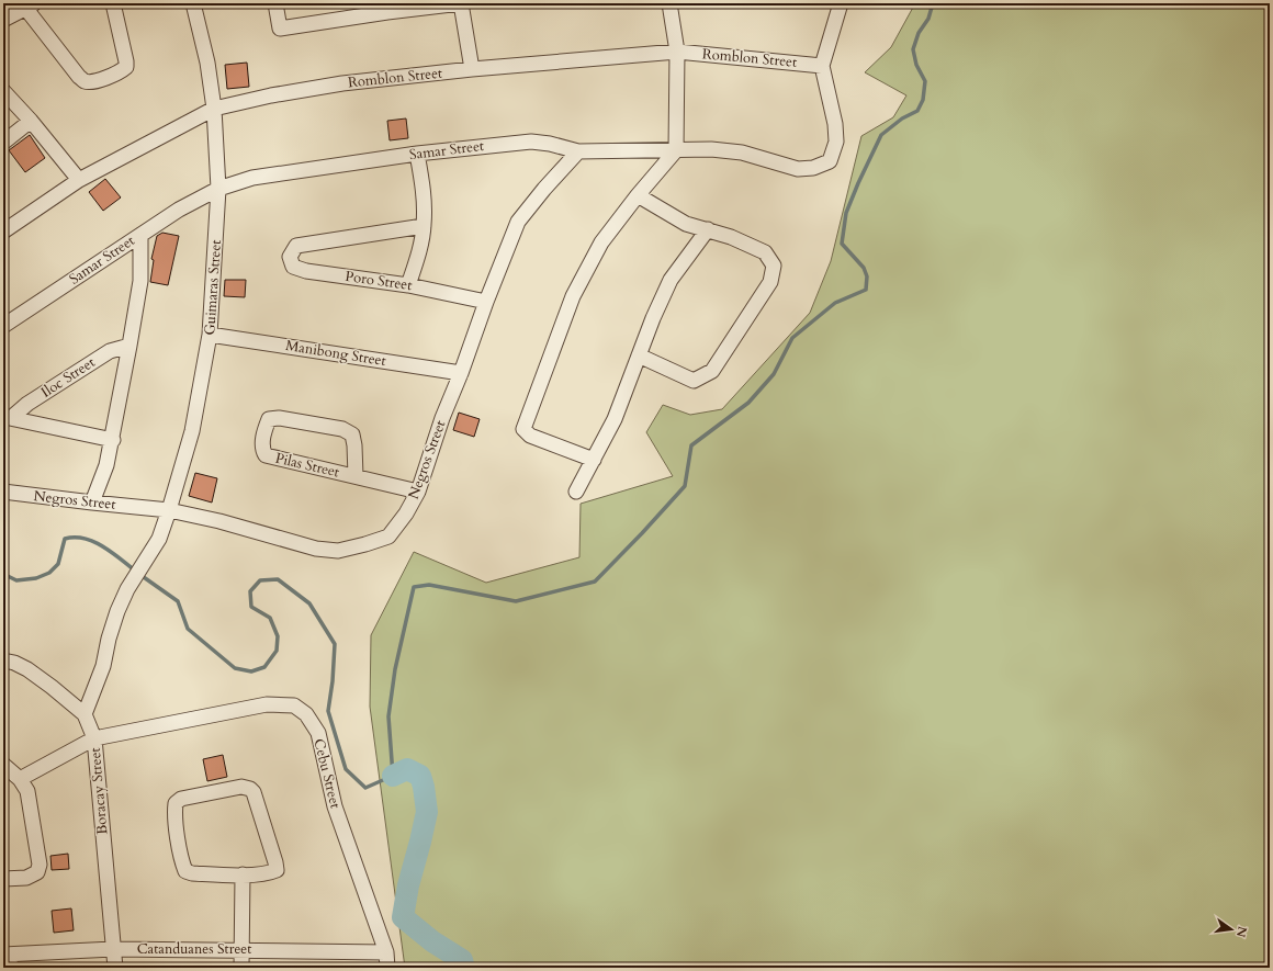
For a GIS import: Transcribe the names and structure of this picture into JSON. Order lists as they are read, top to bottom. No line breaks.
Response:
{"streets":{"street":["Romblon Street","Samar Street","Poro Street","Guimaras Street","Manibong Street","Iloc Street","Negros Street","Pilas Street","Cebu Street","Boracay Street","Catanduanes Street"]},"crossings":[["Romblon Street","Samar Street"],["Romblon Street","Guimaras Street"],["Samar Street","Guimaras Street"],["Samar Street","Negros Street"],["Poro Street","Negros Street"],["Guimaras Street","Manibong Street"],["Guimaras Street","Negros Street"],["Guimaras Street","Boracay Street"],["Manibong Street","Negros Street"],["Negros Street","Pilas Street"],["Cebu Street","Boracay Street"],["Cebu Street","Catanduanes Street"],["Boracay Street","Catanduanes Street"]],"north":"right"}
